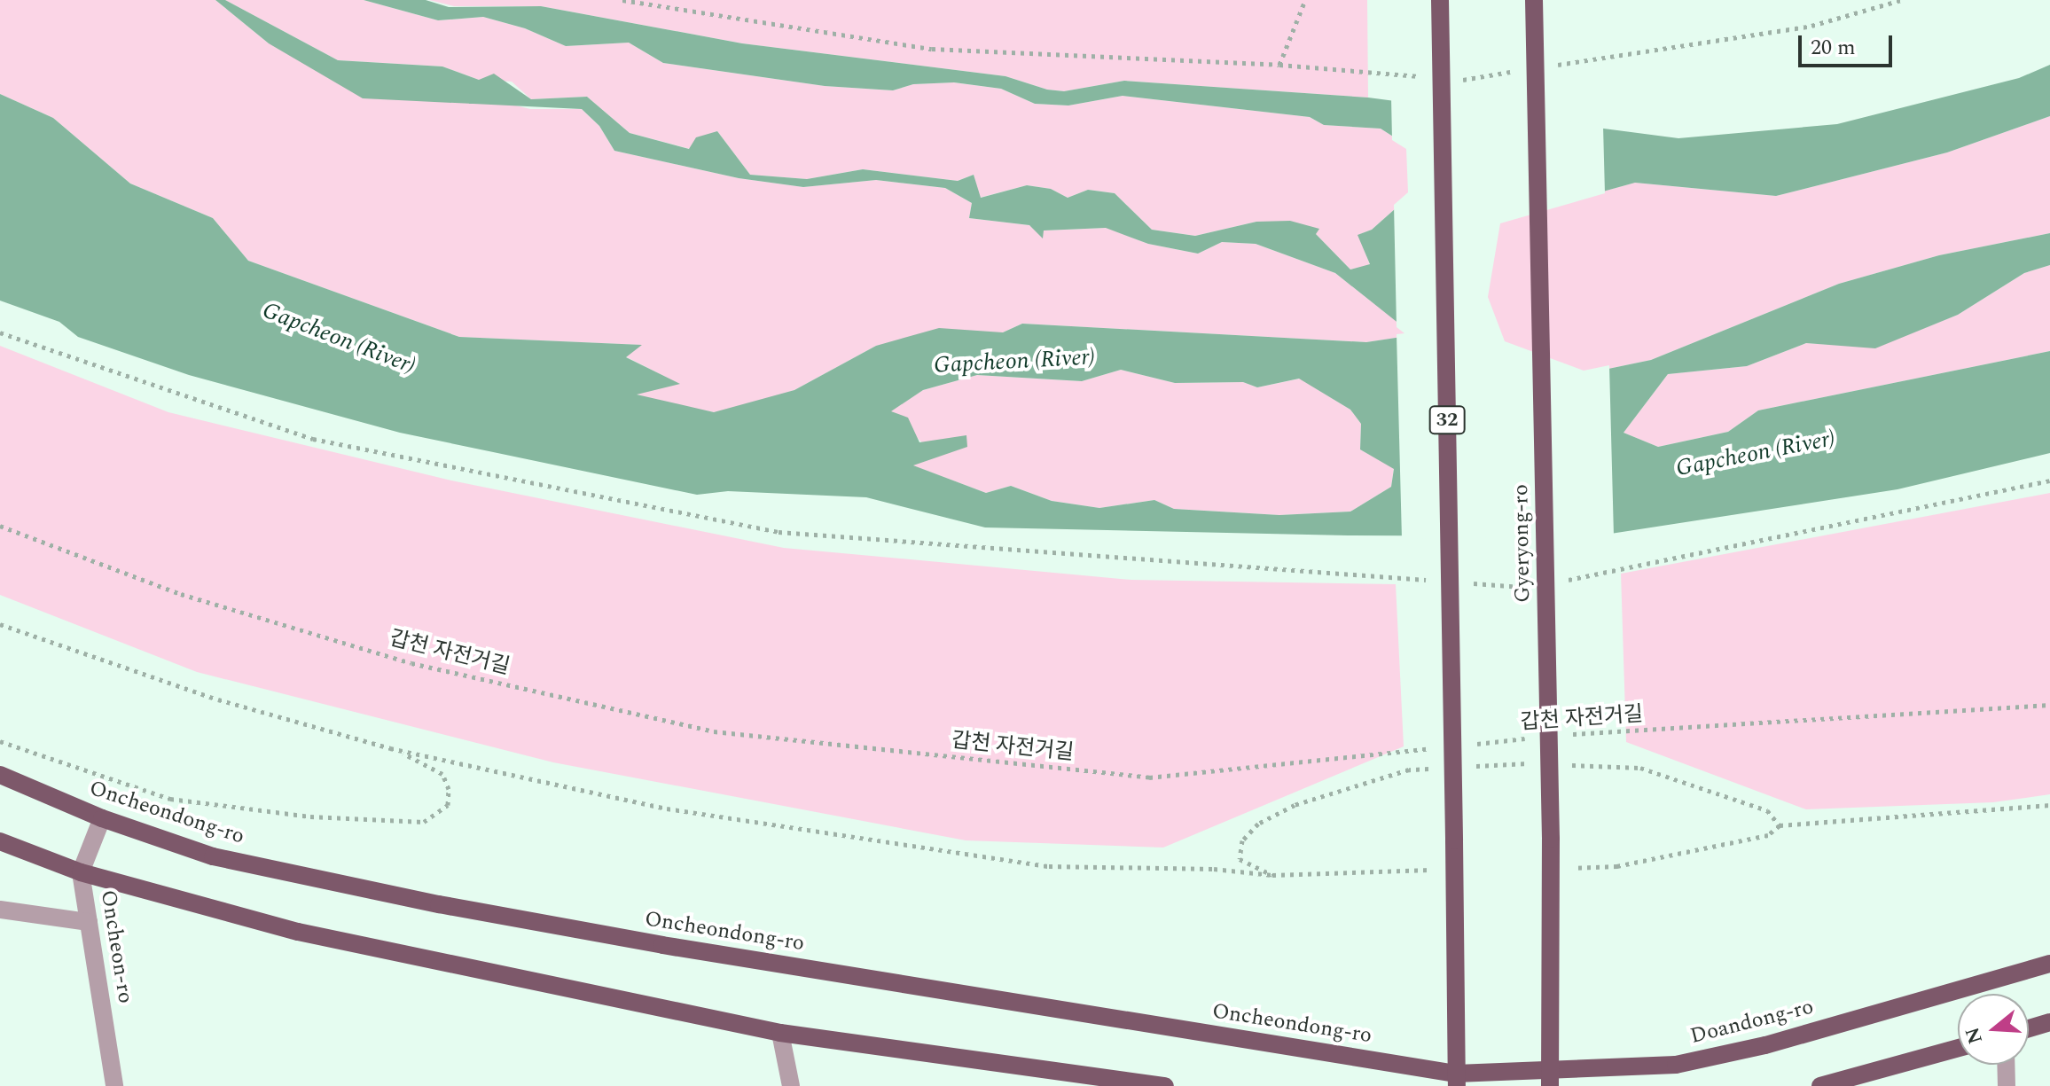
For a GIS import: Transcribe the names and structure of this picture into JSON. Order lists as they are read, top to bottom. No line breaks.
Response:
{"streets":{"main road":["32","Gyeryong-ro","Oncheondong-ro","Doandong-ro"],"street":["Oncheon-ro"],"path":["갑천 자전거길"]},"crossings":[["32","Oncheondong-ro"],["32","Doandong-ro"],["Gyeryong-ro","Doandong-ro"],["Oncheondong-ro","Oncheon-ro"],["Oncheondong-ro","Doandong-ro"]],"water":["Gapcheon (River)"],"scale_bar":"20 m","north":"left"}
